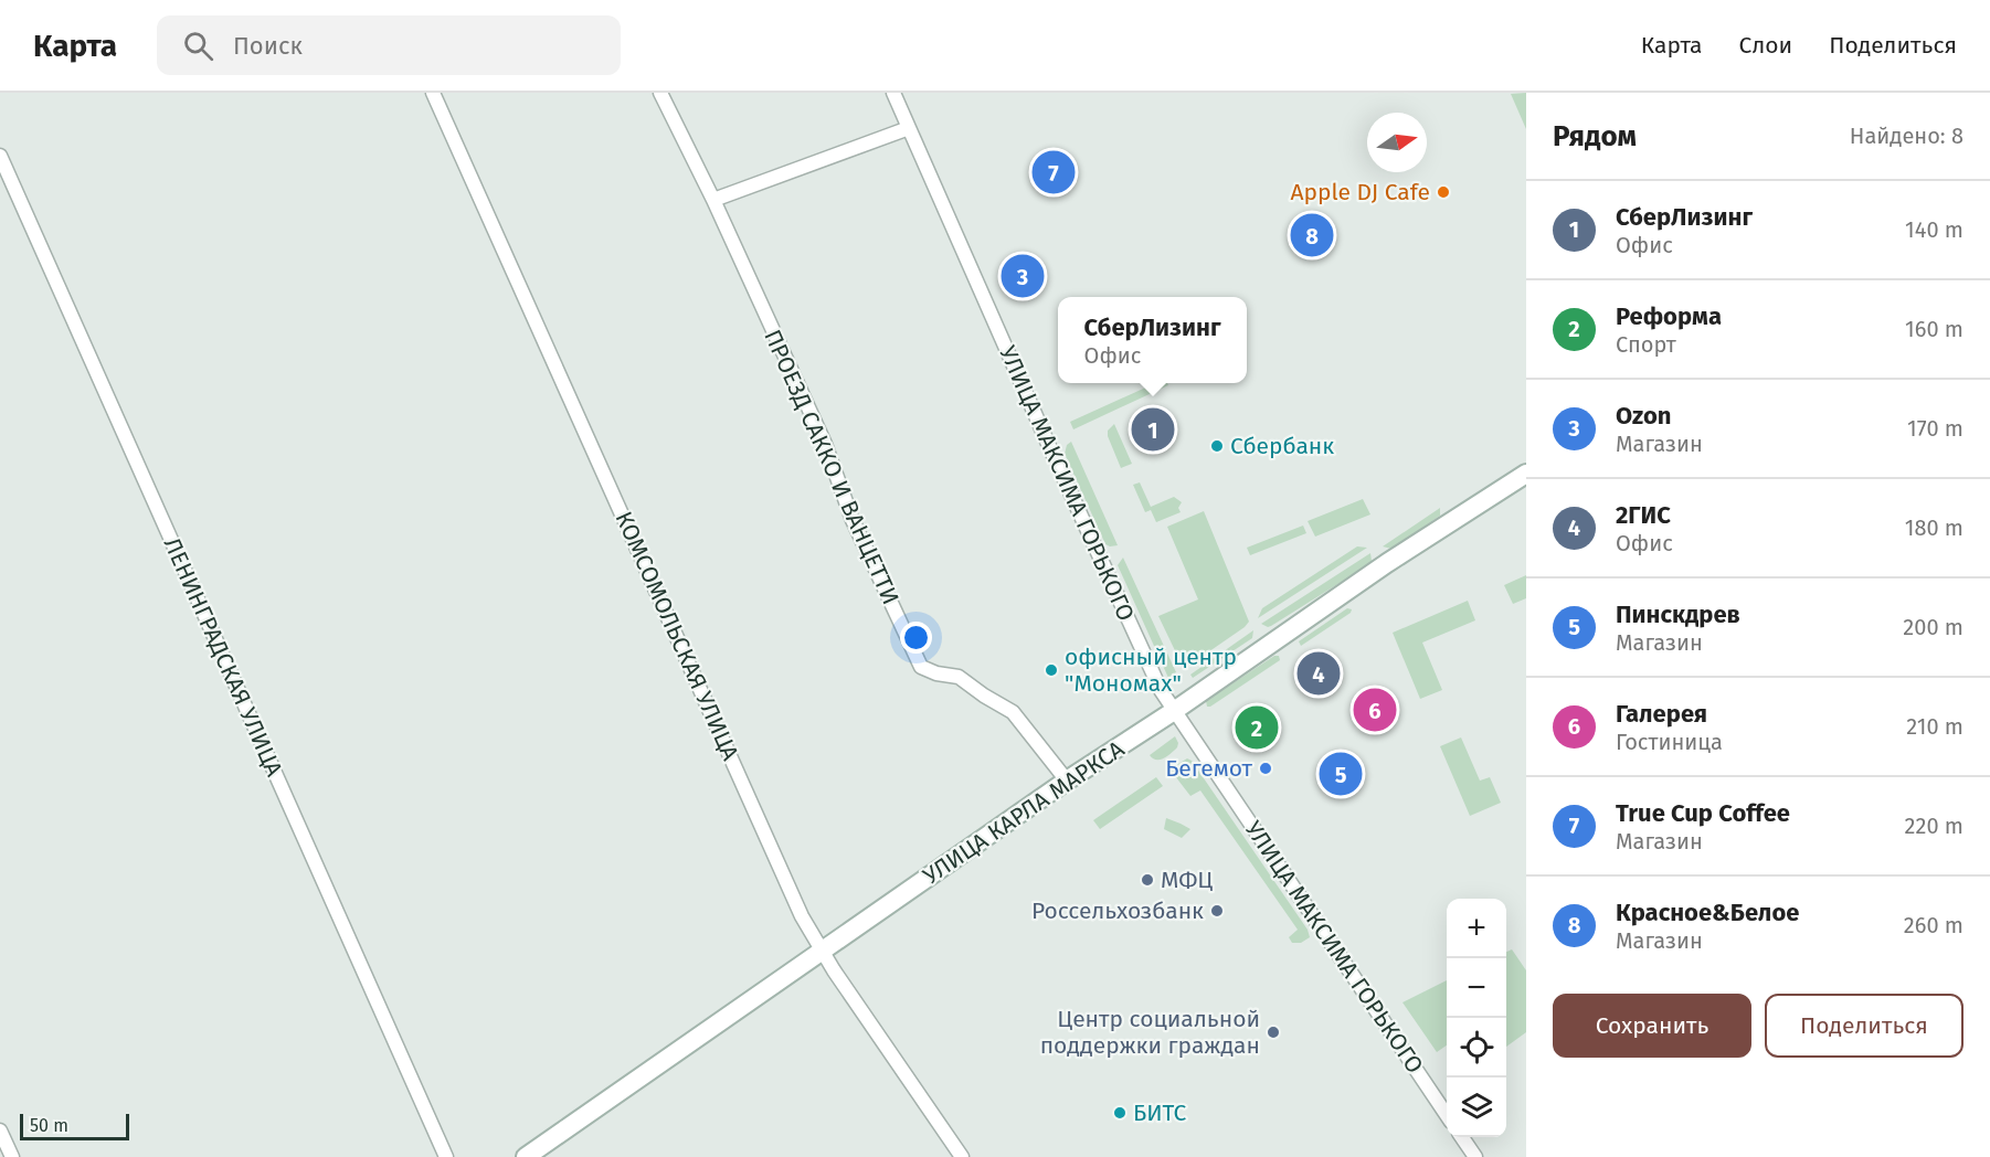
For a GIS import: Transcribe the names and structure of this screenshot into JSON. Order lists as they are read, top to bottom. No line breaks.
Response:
{"streets":{"main road":["УЛИЦА КАРЛА МАРКСА"],"street":["ПРОЕЗД САККО И ВАНЦЕТТИ","УЛИЦА МАКСИМА ГОРЬКОГО","КОМСОМОЛЬСКАЯ УЛИЦА","ЛЕНИНГРАДСКАЯ УЛИЦА"]},"crossings":[["ПРОЕЗД САККО И ВАНЦЕТТИ","УЛИЦА КАРЛА МАРКСА"],["УЛИЦА МАКСИМА ГОРЬКОГО","УЛИЦА КАРЛА МАРКСА"],["КОМСОМОЛЬСКАЯ УЛИЦА","УЛИЦА КАРЛА МАРКСА"]],"places":["Apple DJ Cafe","Сбербанк","офисный центр \"Мономах\"","Бегемот","МФЦ","Россельхозбанк","Центр социальной поддержки граждан","БИТС"],"scale_bar":"50 m","north":"right","page":{"header":"Карта","search":"Поиск","nav":["Карта","Слои","Поделиться"],"heading":["Рядом","Найдено: 8"],"pins":["7","8","3","1","4","6","2","5"],"list":[{"mark":"1","name":"СберЛизинг","note":"Офис","value":"140 m"},{"mark":"2","name":"Реформа","note":"Спорт","value":"160 m"},{"mark":"3","name":"Ozon","note":"Магазин","value":"170 m"},{"mark":"4","name":"2ГИС","note":"Офис","value":"180 m"},{"mark":"5","name":"Пинскдрев","note":"Магазин","value":"200 m"},{"mark":"6","name":"Галерея","note":"Гостиница","value":"210 m"},{"mark":"7","name":"True Cup Coffee","note":"Магазин","value":"220 m"},{"mark":"8","name":"Красное&Белое","note":"Магазин","value":"260 m"}],"popup":["СберЛизинг","Офис"],"map_buttons":["+","−"],"buttons":["Сохранить","Поделиться"],"scale":"50 m"}}
